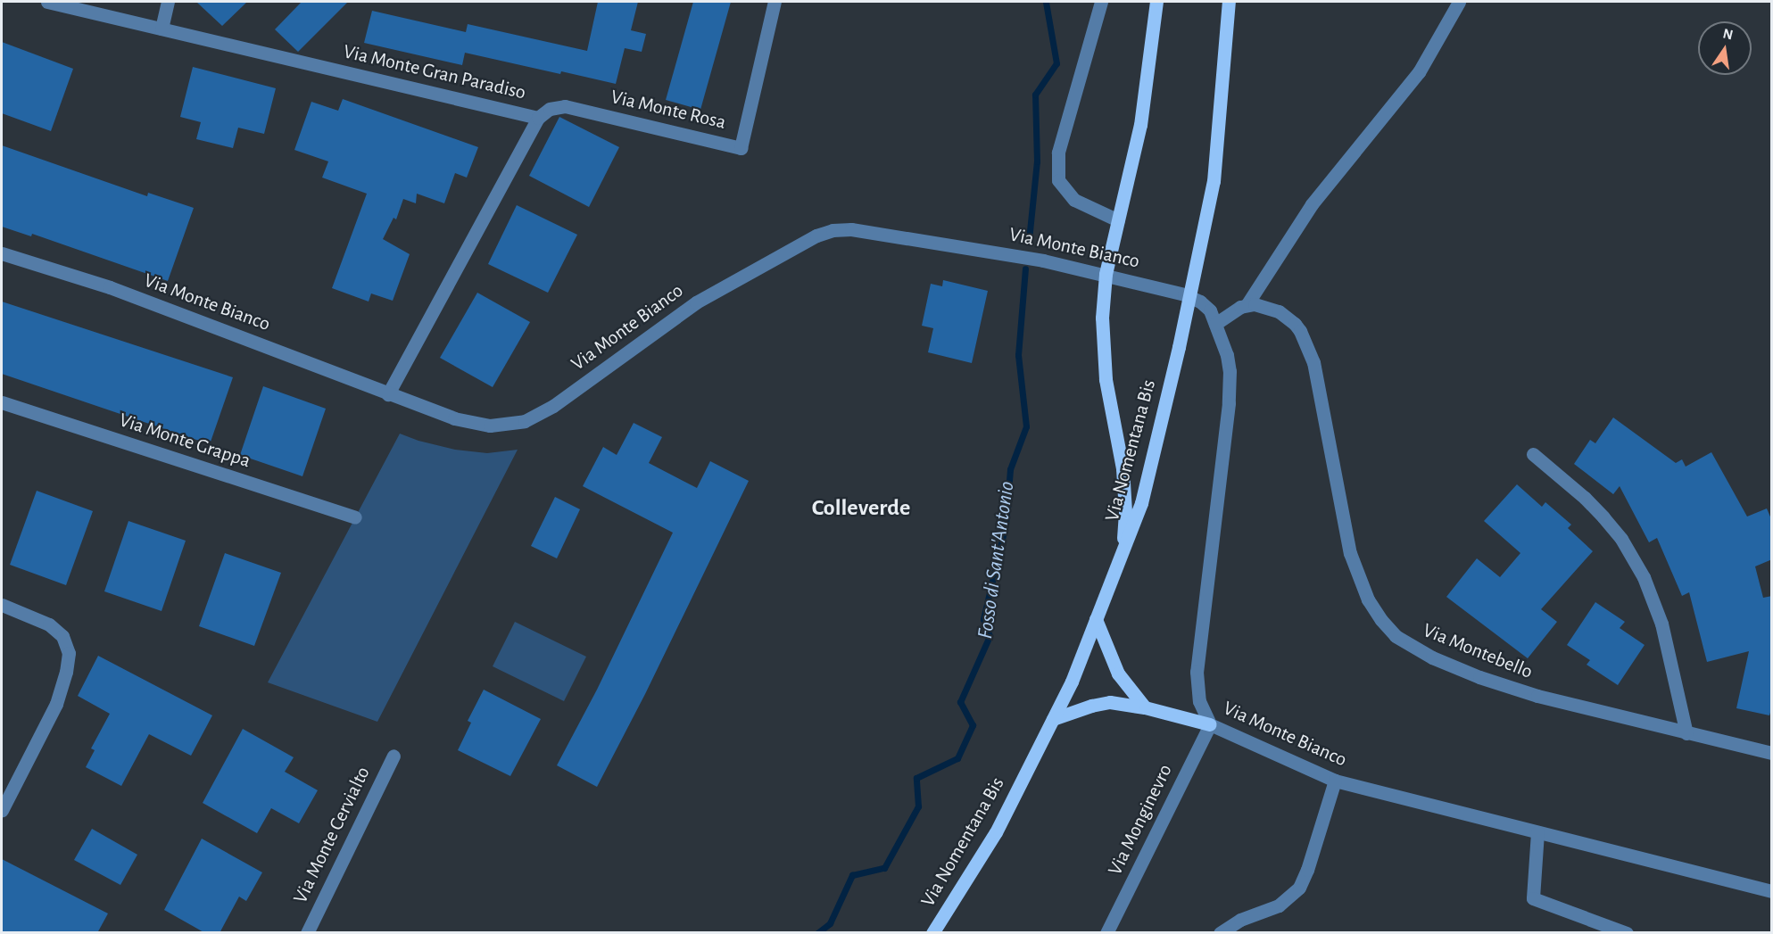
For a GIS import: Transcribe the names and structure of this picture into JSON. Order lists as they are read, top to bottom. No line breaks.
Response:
{"streets":{"main road":["Via Nomentana Bis"],"street":["Via Monte Gran Paradiso","Via Monte Rosa","Via Monte Bianco","Via Monte Grappa","Via Montebello","Via Monginevro","Via Monte Cervialto"]},"crossings":[["Via Monte Gran Paradiso","Via Monte Rosa"],["Via Monte Gran Paradiso","Via Monte Bianco"],["Via Monte Bianco","Via Monginevro"]],"districts":["Colleverde"],"water":["Fosso di Sant'Antonio"],"north":"top"}
